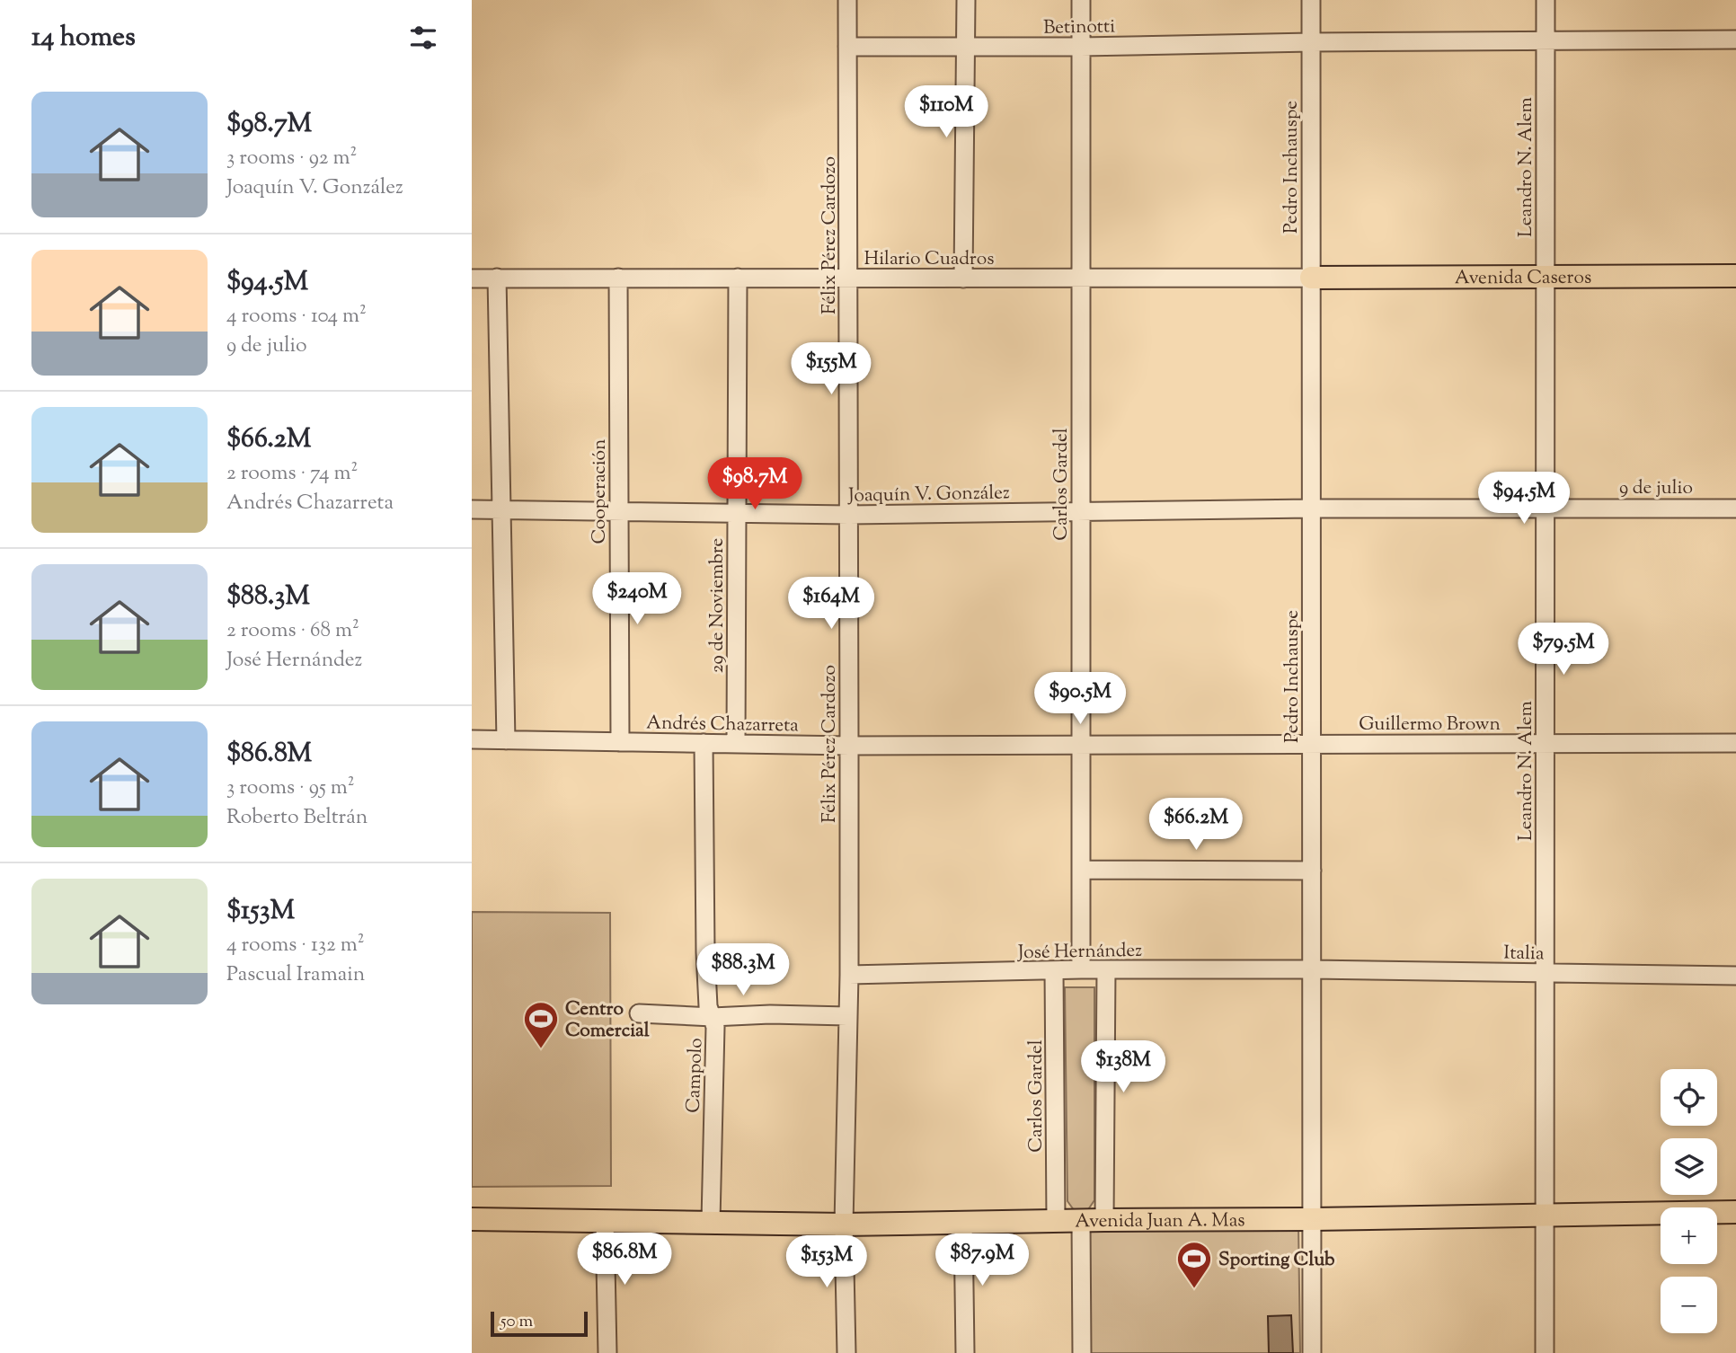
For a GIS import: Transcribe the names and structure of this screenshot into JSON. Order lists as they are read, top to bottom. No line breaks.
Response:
{"streets":{"main road":["Avenida Caseros","Avenida Juan A. Mas"],"street":["Betinotti","Pedro Inchauspe","Leandro N. Alem","Félix Pérez Cardozo","Hilario Cuadros","Carlos Gardel","9 de julio","Cooperación","Joaquín V. González","29 de Noviembre","Andrés Chazarreta","Guillermo Brown","José Hernández","Italia","Campolo"]},"crossings":[["Betinotti","Pedro Inchauspe"],["Betinotti","Leandro N. Alem"],["Betinotti","Félix Pérez Cardozo"],["Betinotti","Carlos Gardel"],["Pedro Inchauspe","Hilario Cuadros"],["Pedro Inchauspe","Avenida Caseros"],["Pedro Inchauspe","9 de julio"],["Pedro Inchauspe","Joaquín V. González"],["Pedro Inchauspe","Andrés Chazarreta"],["Pedro Inchauspe","Guillermo Brown"],["Pedro Inchauspe","José Hernández"],["Pedro Inchauspe","Italia"],["Pedro Inchauspe","Avenida Juan A. Mas"],["Leandro N. Alem","Avenida Caseros"],["Leandro N. Alem","9 de julio"],["Leandro N. Alem","Guillermo Brown"],["Leandro N. Alem","Italia"],["Leandro N. Alem","Avenida Juan A. Mas"],["Félix Pérez Cardozo","Hilario Cuadros"],["Félix Pérez Cardozo","Joaquín V. González"],["Félix Pérez Cardozo","Andrés Chazarreta"],["Félix Pérez Cardozo","José Hernández"],["Félix Pérez Cardozo","Avenida Juan A. Mas"],["Hilario Cuadros","Avenida Caseros"],["Hilario Cuadros","Carlos Gardel"],["Hilario Cuadros","Cooperación"],["Hilario Cuadros","29 de Noviembre"],["Carlos Gardel","Joaquín V. González"],["Carlos Gardel","Andrés Chazarreta"],["Carlos Gardel","José Hernández"],["Carlos Gardel","Avenida Juan A. Mas"],["9 de julio","Joaquín V. González"],["Cooperación","Joaquín V. González"],["Cooperación","Andrés Chazarreta"],["Joaquín V. González","29 de Noviembre"],["29 de Noviembre","Andrés Chazarreta"],["Andrés Chazarreta","Guillermo Brown"],["Andrés Chazarreta","Campolo"],["José Hernández","Italia"],["Campolo","Avenida Juan A. Mas"]],"places":{"sports":["Centro Comercial","Sporting Club"]},"scale_bar":"50 m","page":{"heading":"14 homes","list":[{"name":"$98.7M","note":"3 rooms · 92 m² · Joaquín V. González"},{"name":"$94.5M","note":"4 rooms · 104 m² · 9 de julio"},{"name":"$66.2M","note":"2 rooms · 74 m² · Andrés Chazarreta"},{"name":"$88.3M","note":"2 rooms · 68 m² · José Hernández"},{"name":"$86.8M","note":"3 rooms · 95 m² · Roberto Beltrán"},{"name":"$153M","note":"4 rooms · 132 m² · Pascual Iramain"}],"price":["$110M","$155M","$98.7M","$94.5M","$240M","$164M","$79.5M","$90.5M","$66.2M","$88.3M","$138M","$86.8M","$87.9M","$153M"],"map_buttons":["+","−"],"scale":"50 m"}}
